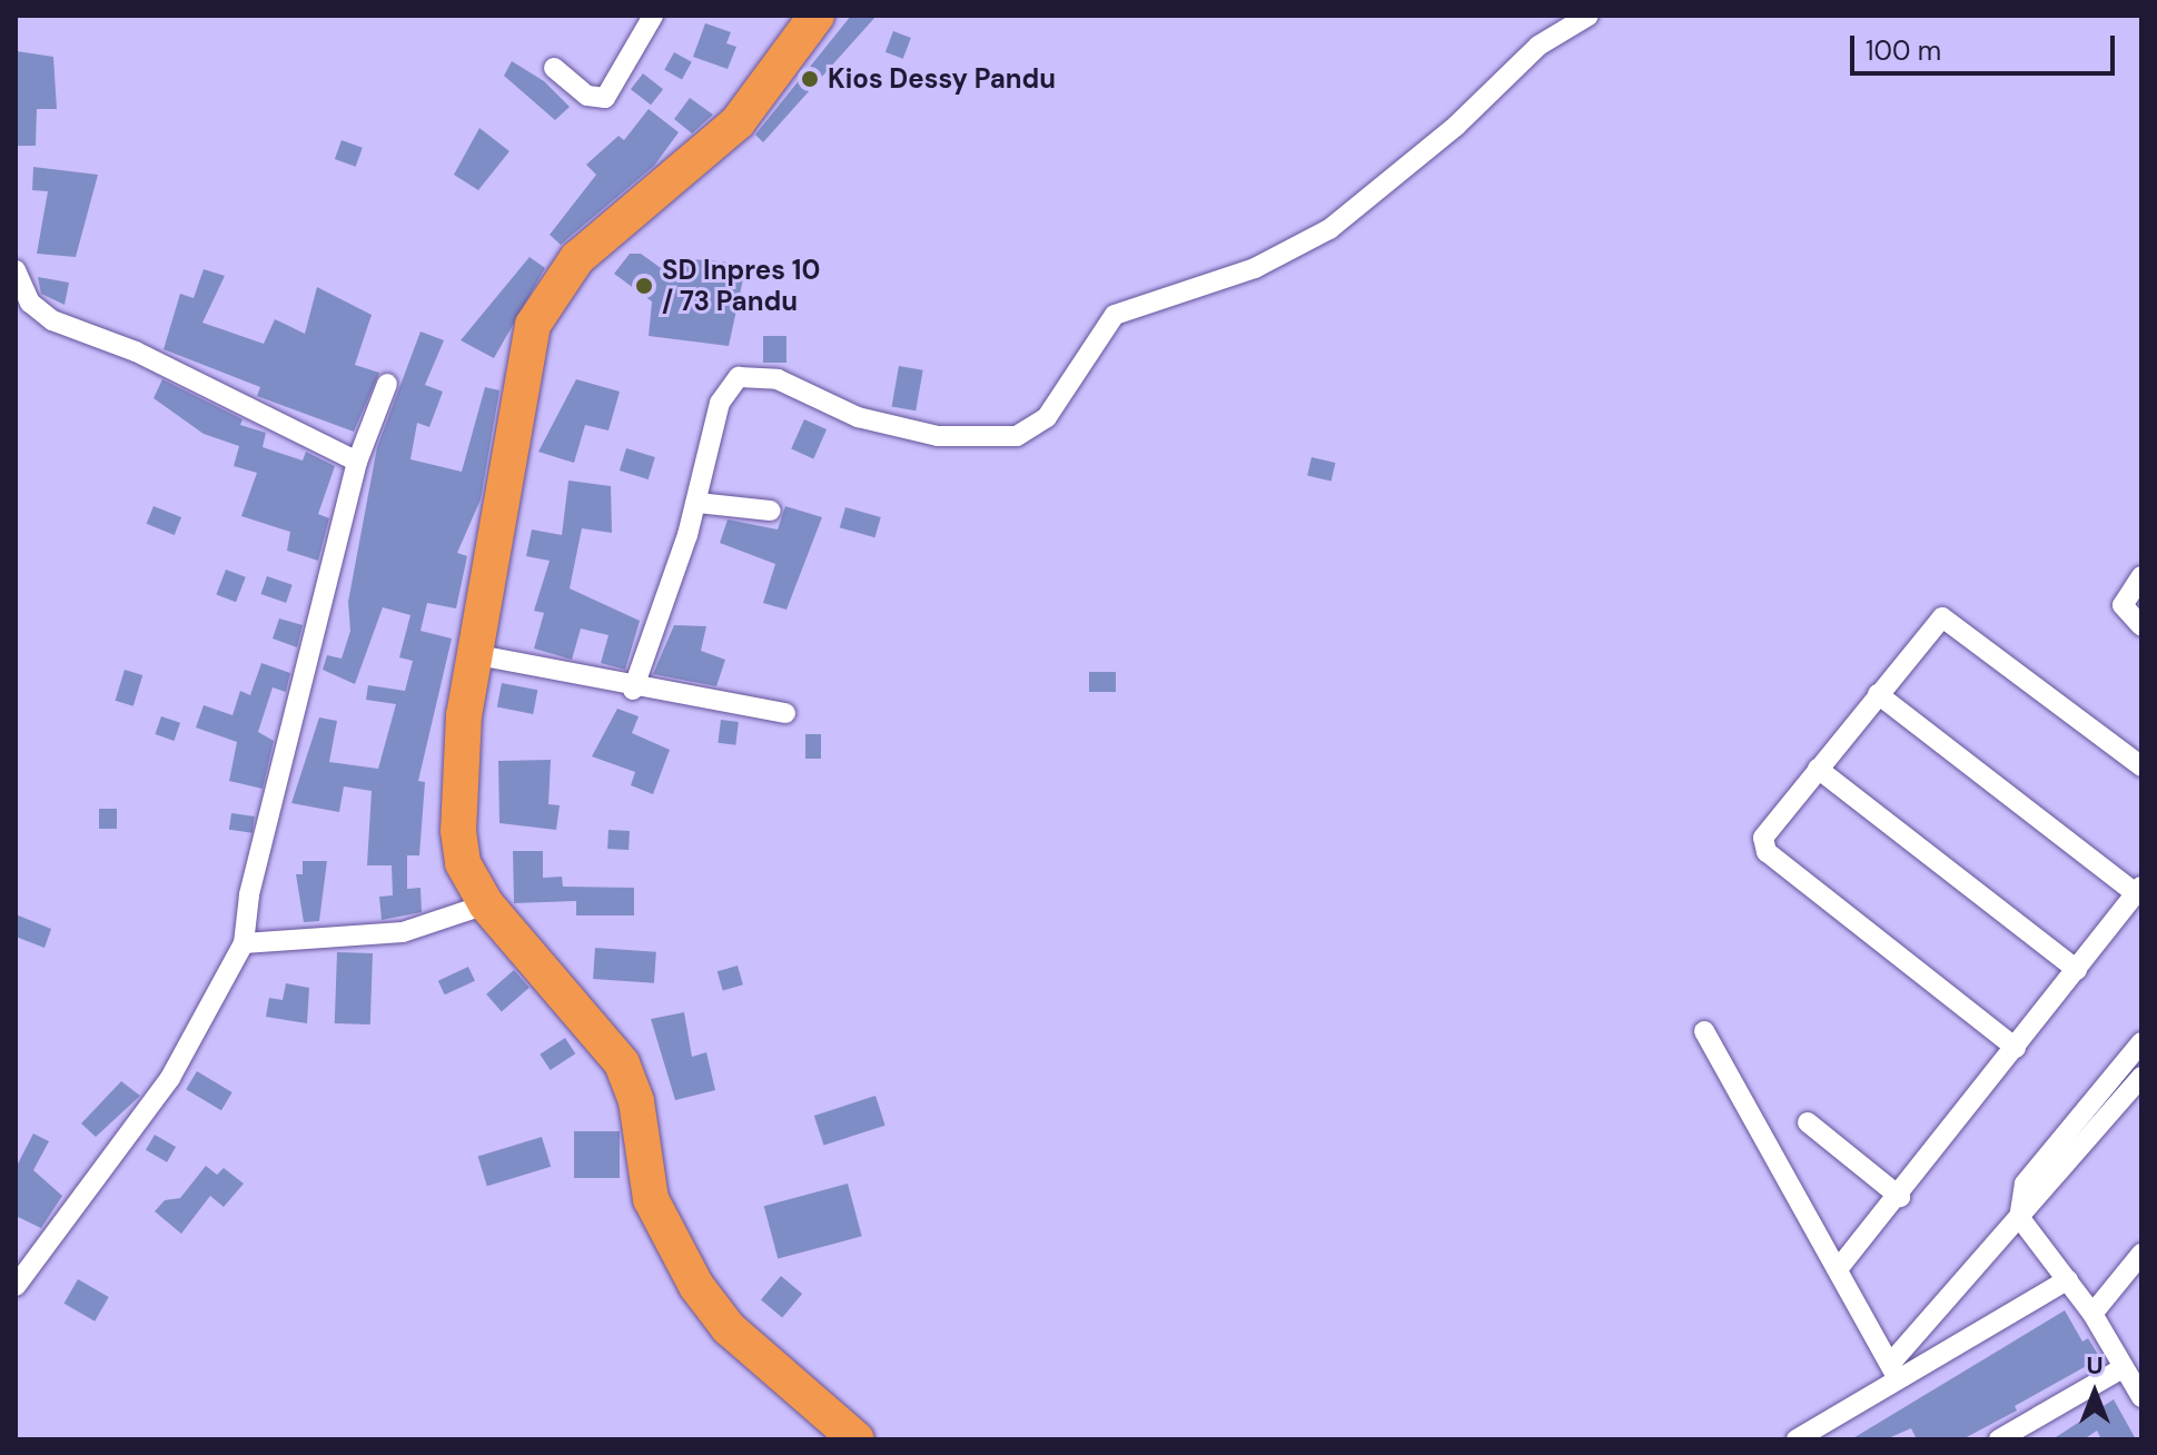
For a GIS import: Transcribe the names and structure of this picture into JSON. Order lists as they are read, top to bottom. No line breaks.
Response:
{"places":["Kios Dessy Pandu","SD Inpres 10 / 73 Pandu"],"scale_bar":"100 m","north":"top"}
